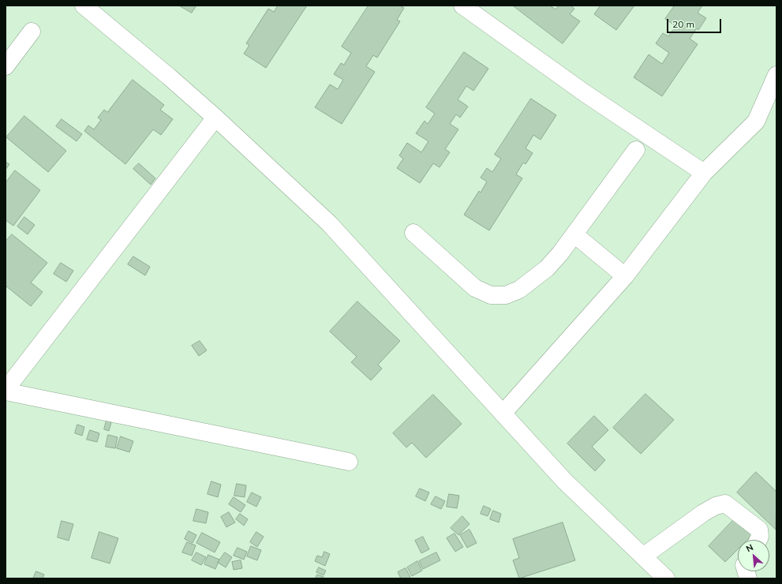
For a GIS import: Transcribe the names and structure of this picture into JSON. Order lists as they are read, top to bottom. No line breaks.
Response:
{"scale_bar":"20 m","north":"top left"}
